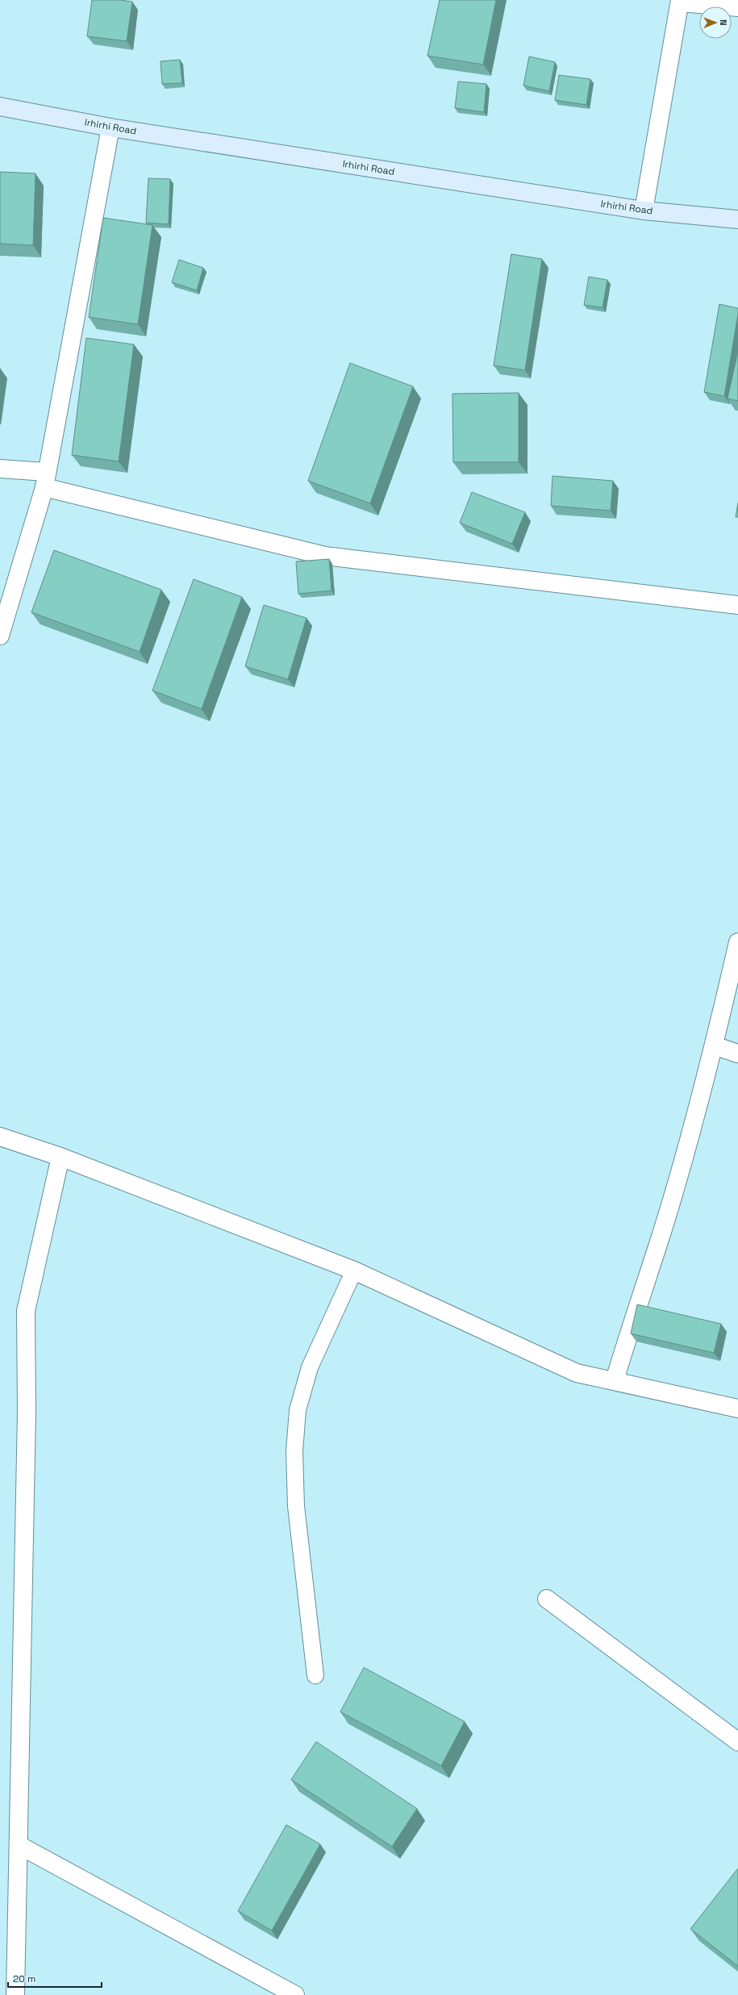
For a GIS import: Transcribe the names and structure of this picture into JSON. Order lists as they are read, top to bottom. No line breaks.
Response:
{"streets":{"street":["Irhirhi Road"]},"scale_bar":"20 m","north":"right"}
